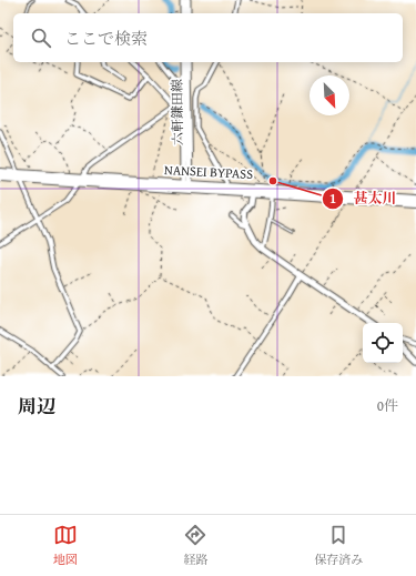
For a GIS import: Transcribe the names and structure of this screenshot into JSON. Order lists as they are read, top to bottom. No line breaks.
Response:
{"streets":{"highway":["NANSEI BYPASS"],"main road":["六軒鎌田線"]},"crossings":[["六軒鎌田線","NANSEI BYPASS"]],"places":["甚太川"],"north":"bottom right","page":{"search":"ここで検索","heading":["周辺","0件"],"nav":["地図","経路","保存済み"]}}
